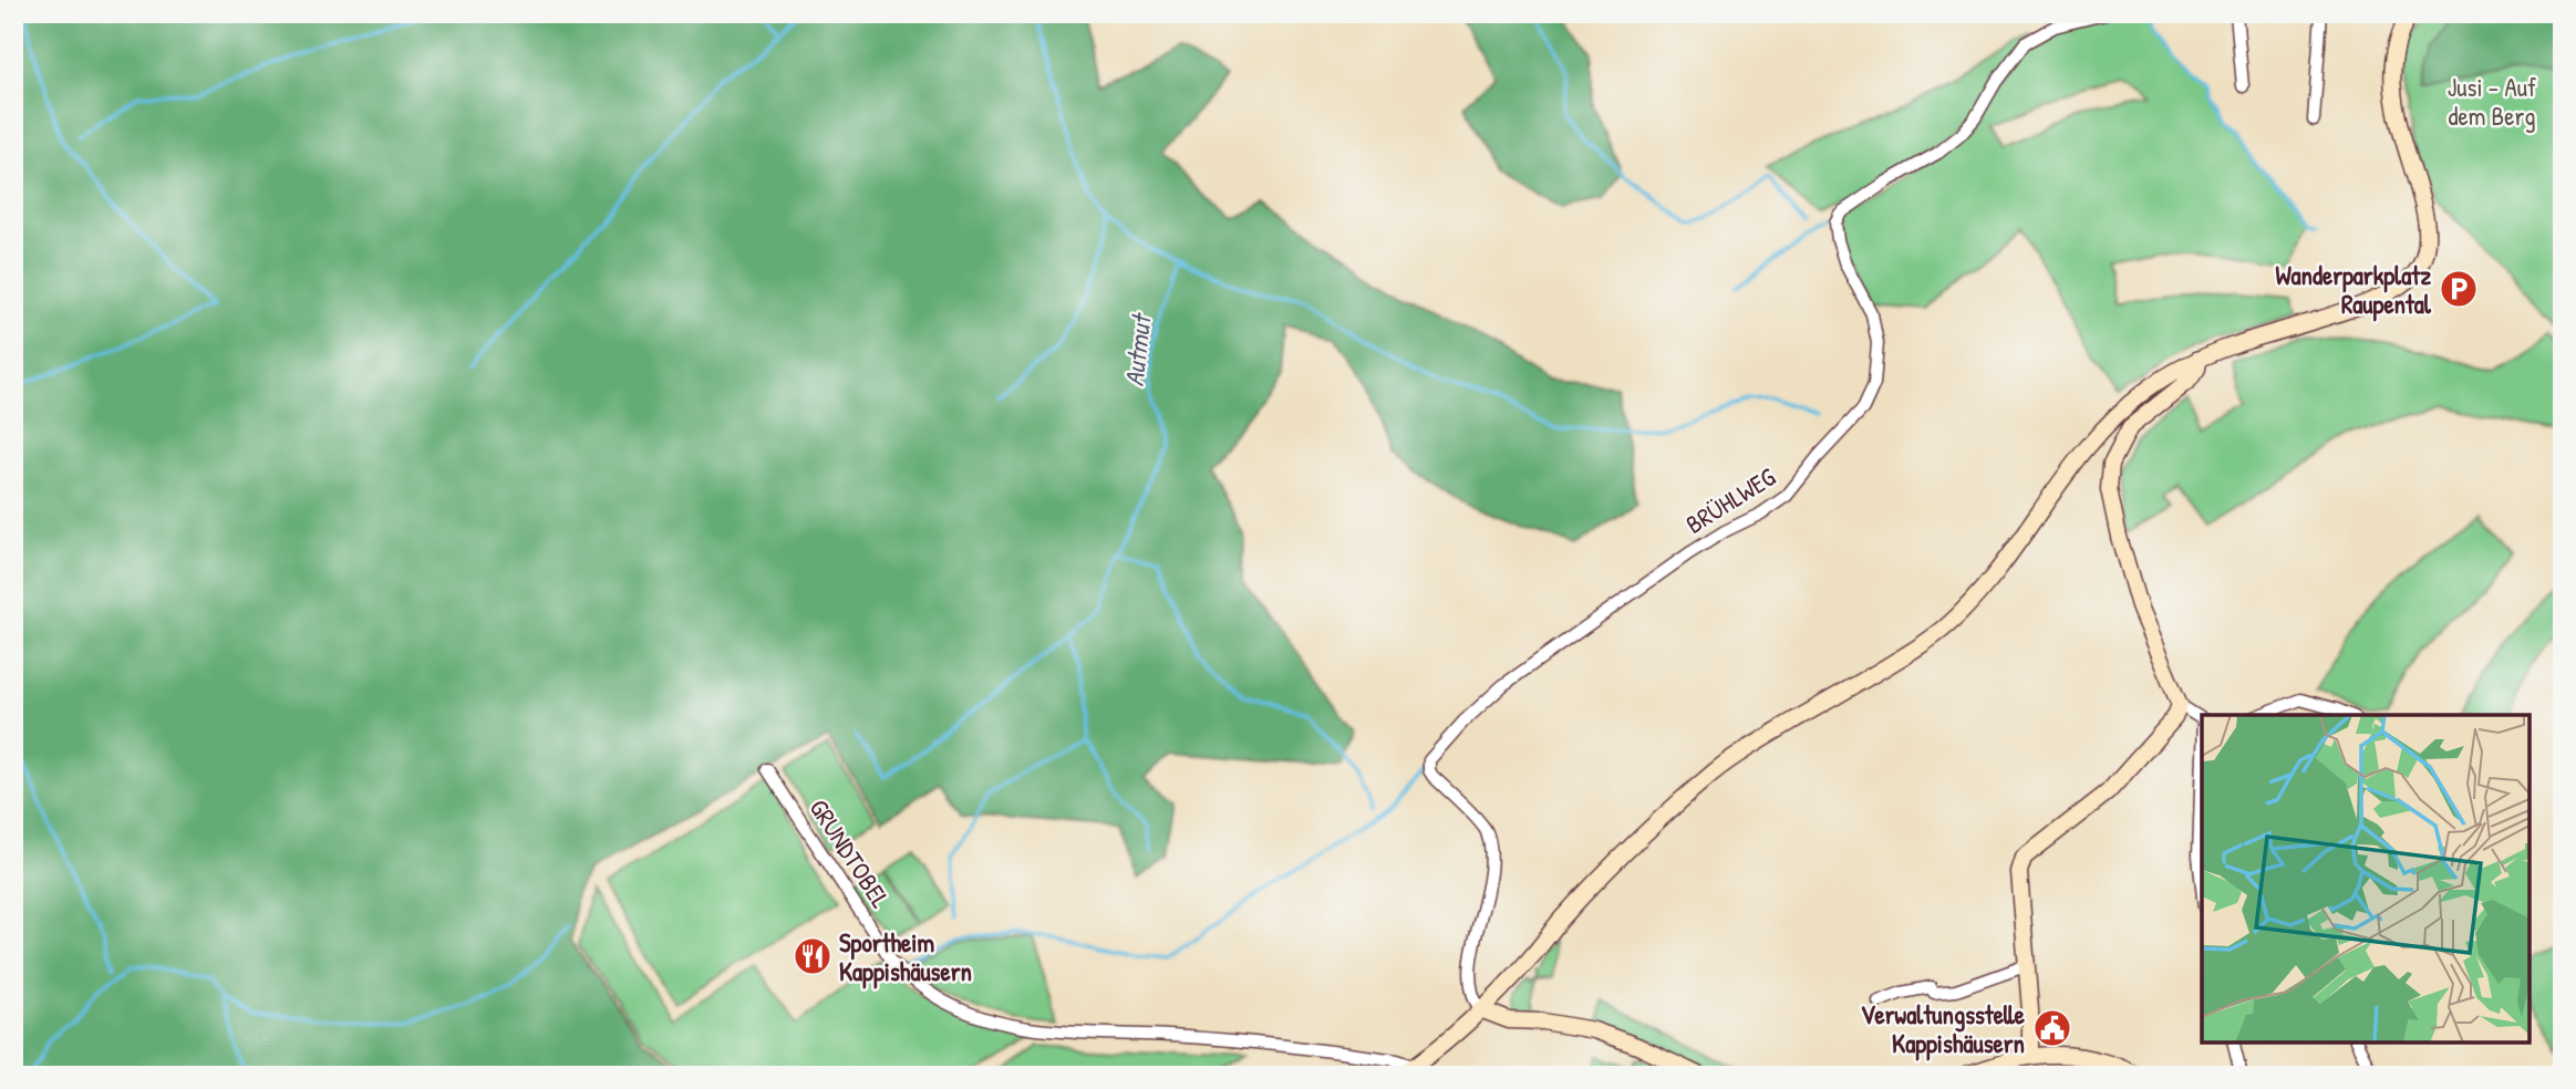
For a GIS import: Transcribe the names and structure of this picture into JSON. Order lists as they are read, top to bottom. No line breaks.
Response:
{"streets":{"street":["BRÜHLWEG","GRUNDTOBEL"]},"water":["Autmut"],"parks":["Jusi - Auf dem Berg"],"places":{"parking":["Wanderparkplatz Raupental"],"restaurant":["Sportheim Kappishäusern"],"public building":["Verwaltungsstelle Kappishäusern"]}}
